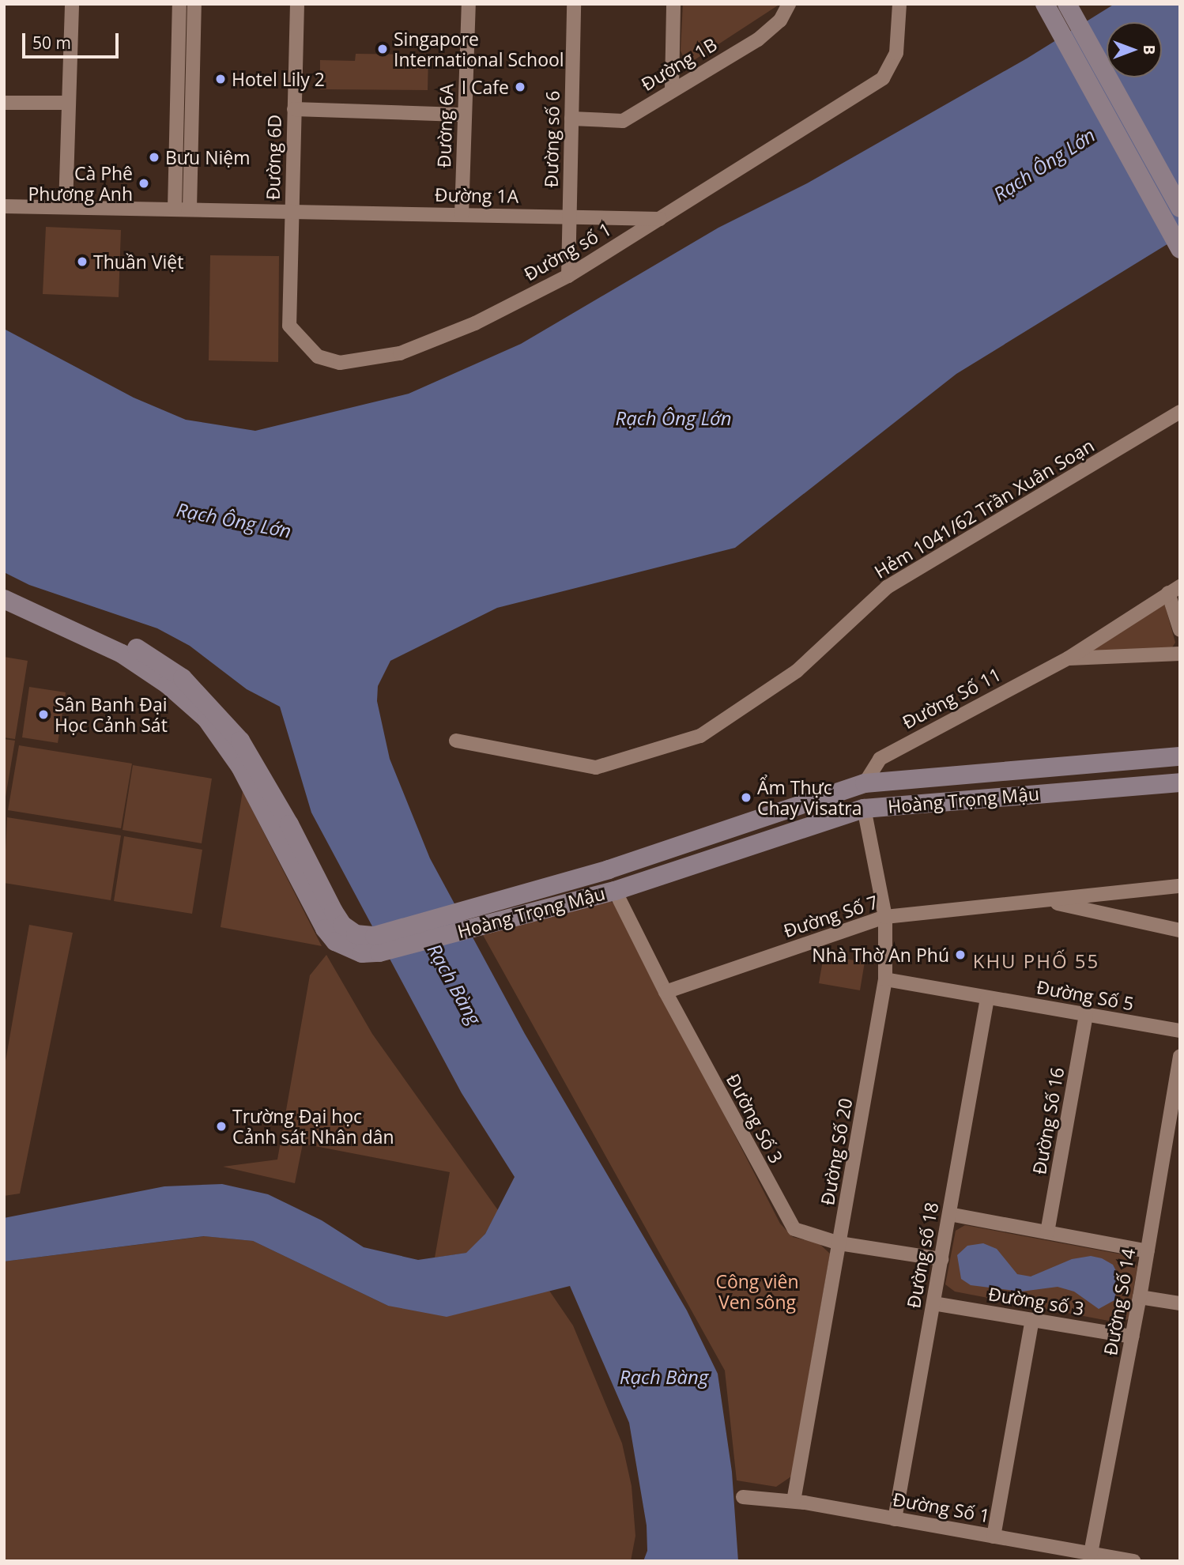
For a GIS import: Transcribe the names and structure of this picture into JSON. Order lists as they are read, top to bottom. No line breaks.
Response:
{"streets":{"main road":["Hoàng Trọng Mậu"],"street":["Đường 1B","Đường 6A","Đường số 6","Đường 6D","Đường 1A","Đường số 1","Hẻm 1041/62 Trần Xuân Soạn","Đường Số 11","Đường Số 7","Đường Số 5","Đường Số 3","Đường Số 16","Đường Số 20","Đường số 18","Đường số 3","Đường Số 14","Đường Số 1"]},"crossings":[["Đường 1B","Đường số 6"],["Đường 6A","Đường 1A"],["Đường số 6","Đường 1A"],["Đường số 6","Đường số 1"],["Đường 6D","Đường 1A"],["Đường 6D","Đường số 1"],["Đường 1A","Đường số 1"],["Đường Số 11","Hoàng Trọng Mậu"],["Hoàng Trọng Mậu","Đường Số 3"],["Hoàng Trọng Mậu","Đường Số 20"],["Đường Số 7","Đường Số 3"],["Đường Số 7","Đường Số 20"],["Đường Số 5","Đường Số 16"],["Đường Số 5","Đường Số 20"],["Đường Số 5","Đường số 18"],["Đường Số 3","Đường Số 20"],["Đường Số 3","Đường số 18"],["Đường Số 20","Đường Số 1"],["Đường số 18","Đường số 3"],["Đường số 18","Đường Số 1"],["Đường số 3","Đường Số 14"],["Đường Số 14","Đường Số 1"]],"districts":["KHU PHỐ 55"],"water":["Rạch Ông Lớn","Rạch Bàng"],"parks":["Công viên Ven sông"],"places":["Singapore International School","Hotel Lily 2","I Cafe","Bưu Niệm","Cà Phê Phương Anh","Thuần Việt","Sân Banh Đại Học Cảnh Sát","Ẩm Thực Chay Visatra","Nhà Thờ An Phú","Trường Đại học Cảnh sát Nhân dân"],"scale_bar":"50 m","north":"right"}
